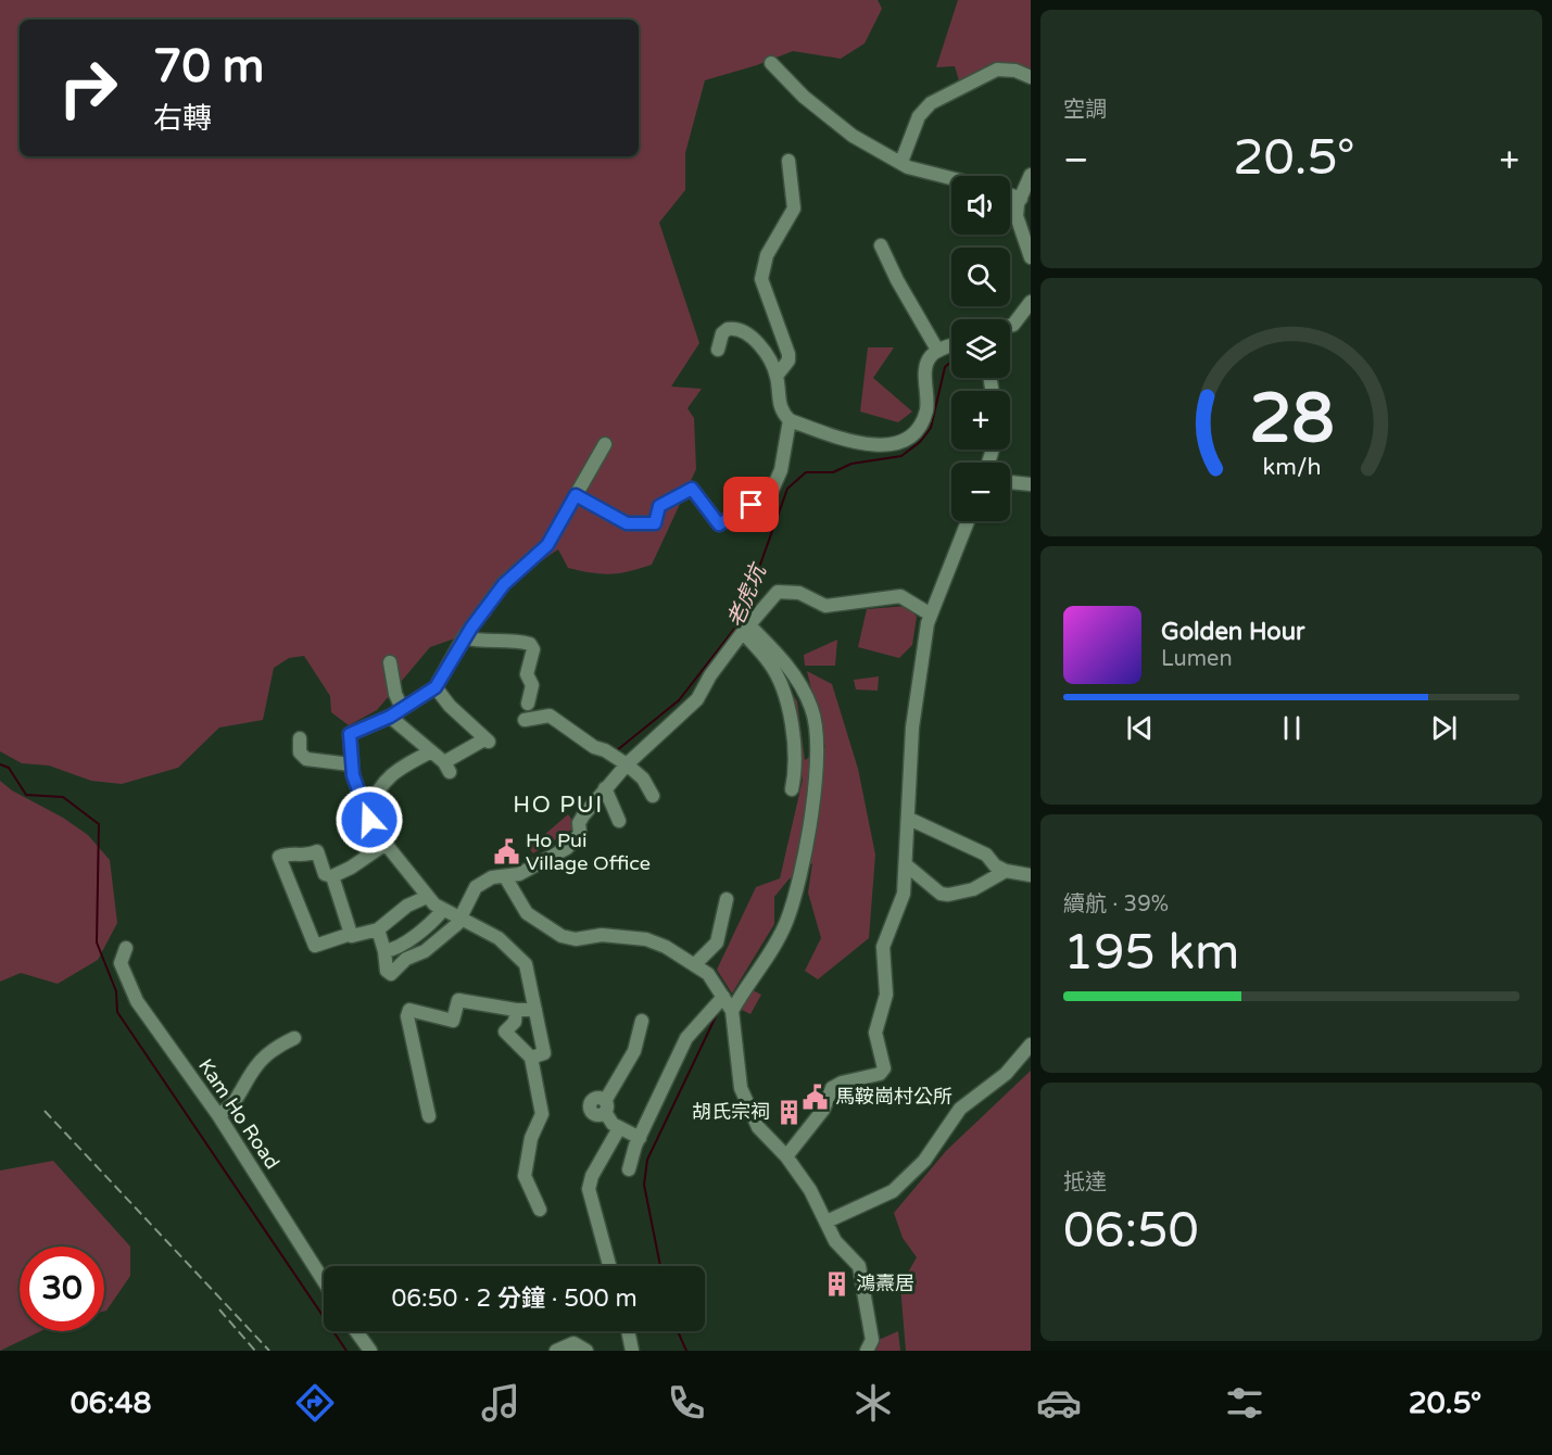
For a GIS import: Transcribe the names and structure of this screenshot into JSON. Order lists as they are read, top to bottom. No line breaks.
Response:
{"streets":{"street":["Kam Ho Road"]},"districts":["HO PUI"],"water":["老虎坑"],"places":{"public building":["Ho Pui Village Office","馬鞍崗村公所"],"building":["胡氏宗祠","鴻燾居"]},"page":{"tile":["空調",["續航 · 39%","195 km"],["抵達","06:50"]],"turn":["70 m","右轉"],"heat":["−","20.5°","+"],"map_buttons":["+","−"],"song":["Golden Hour","Lumen"],"limit":"30","trip":"06:50 · 2 分鐘 · 500 m","tabs":["06:48","20.5°"],"gauge":["28","km/h"]}}
